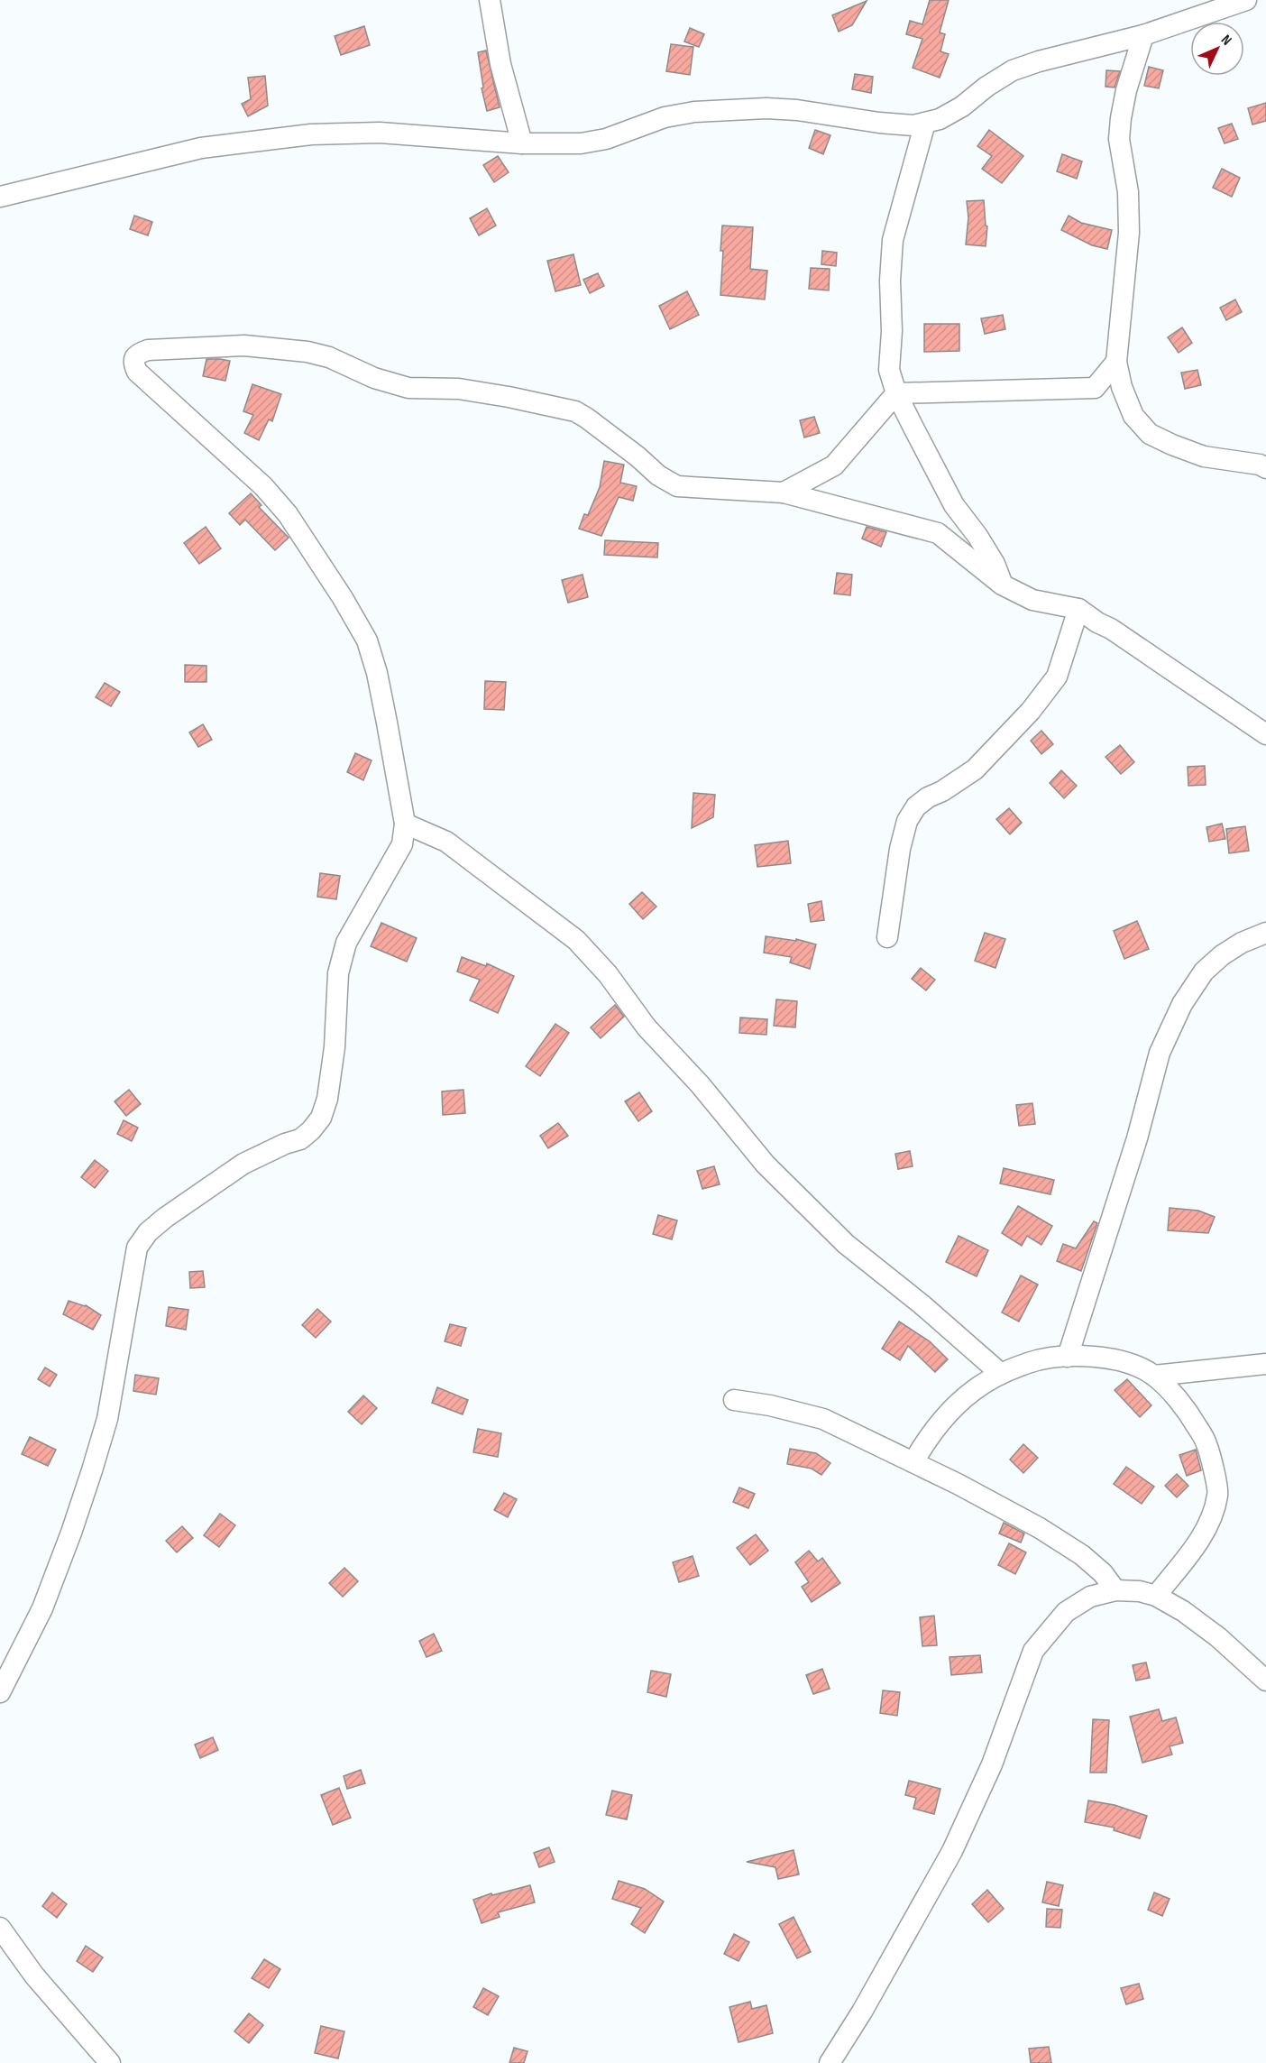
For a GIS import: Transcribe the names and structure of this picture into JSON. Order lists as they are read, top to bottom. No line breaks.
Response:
{"north":"top right"}
